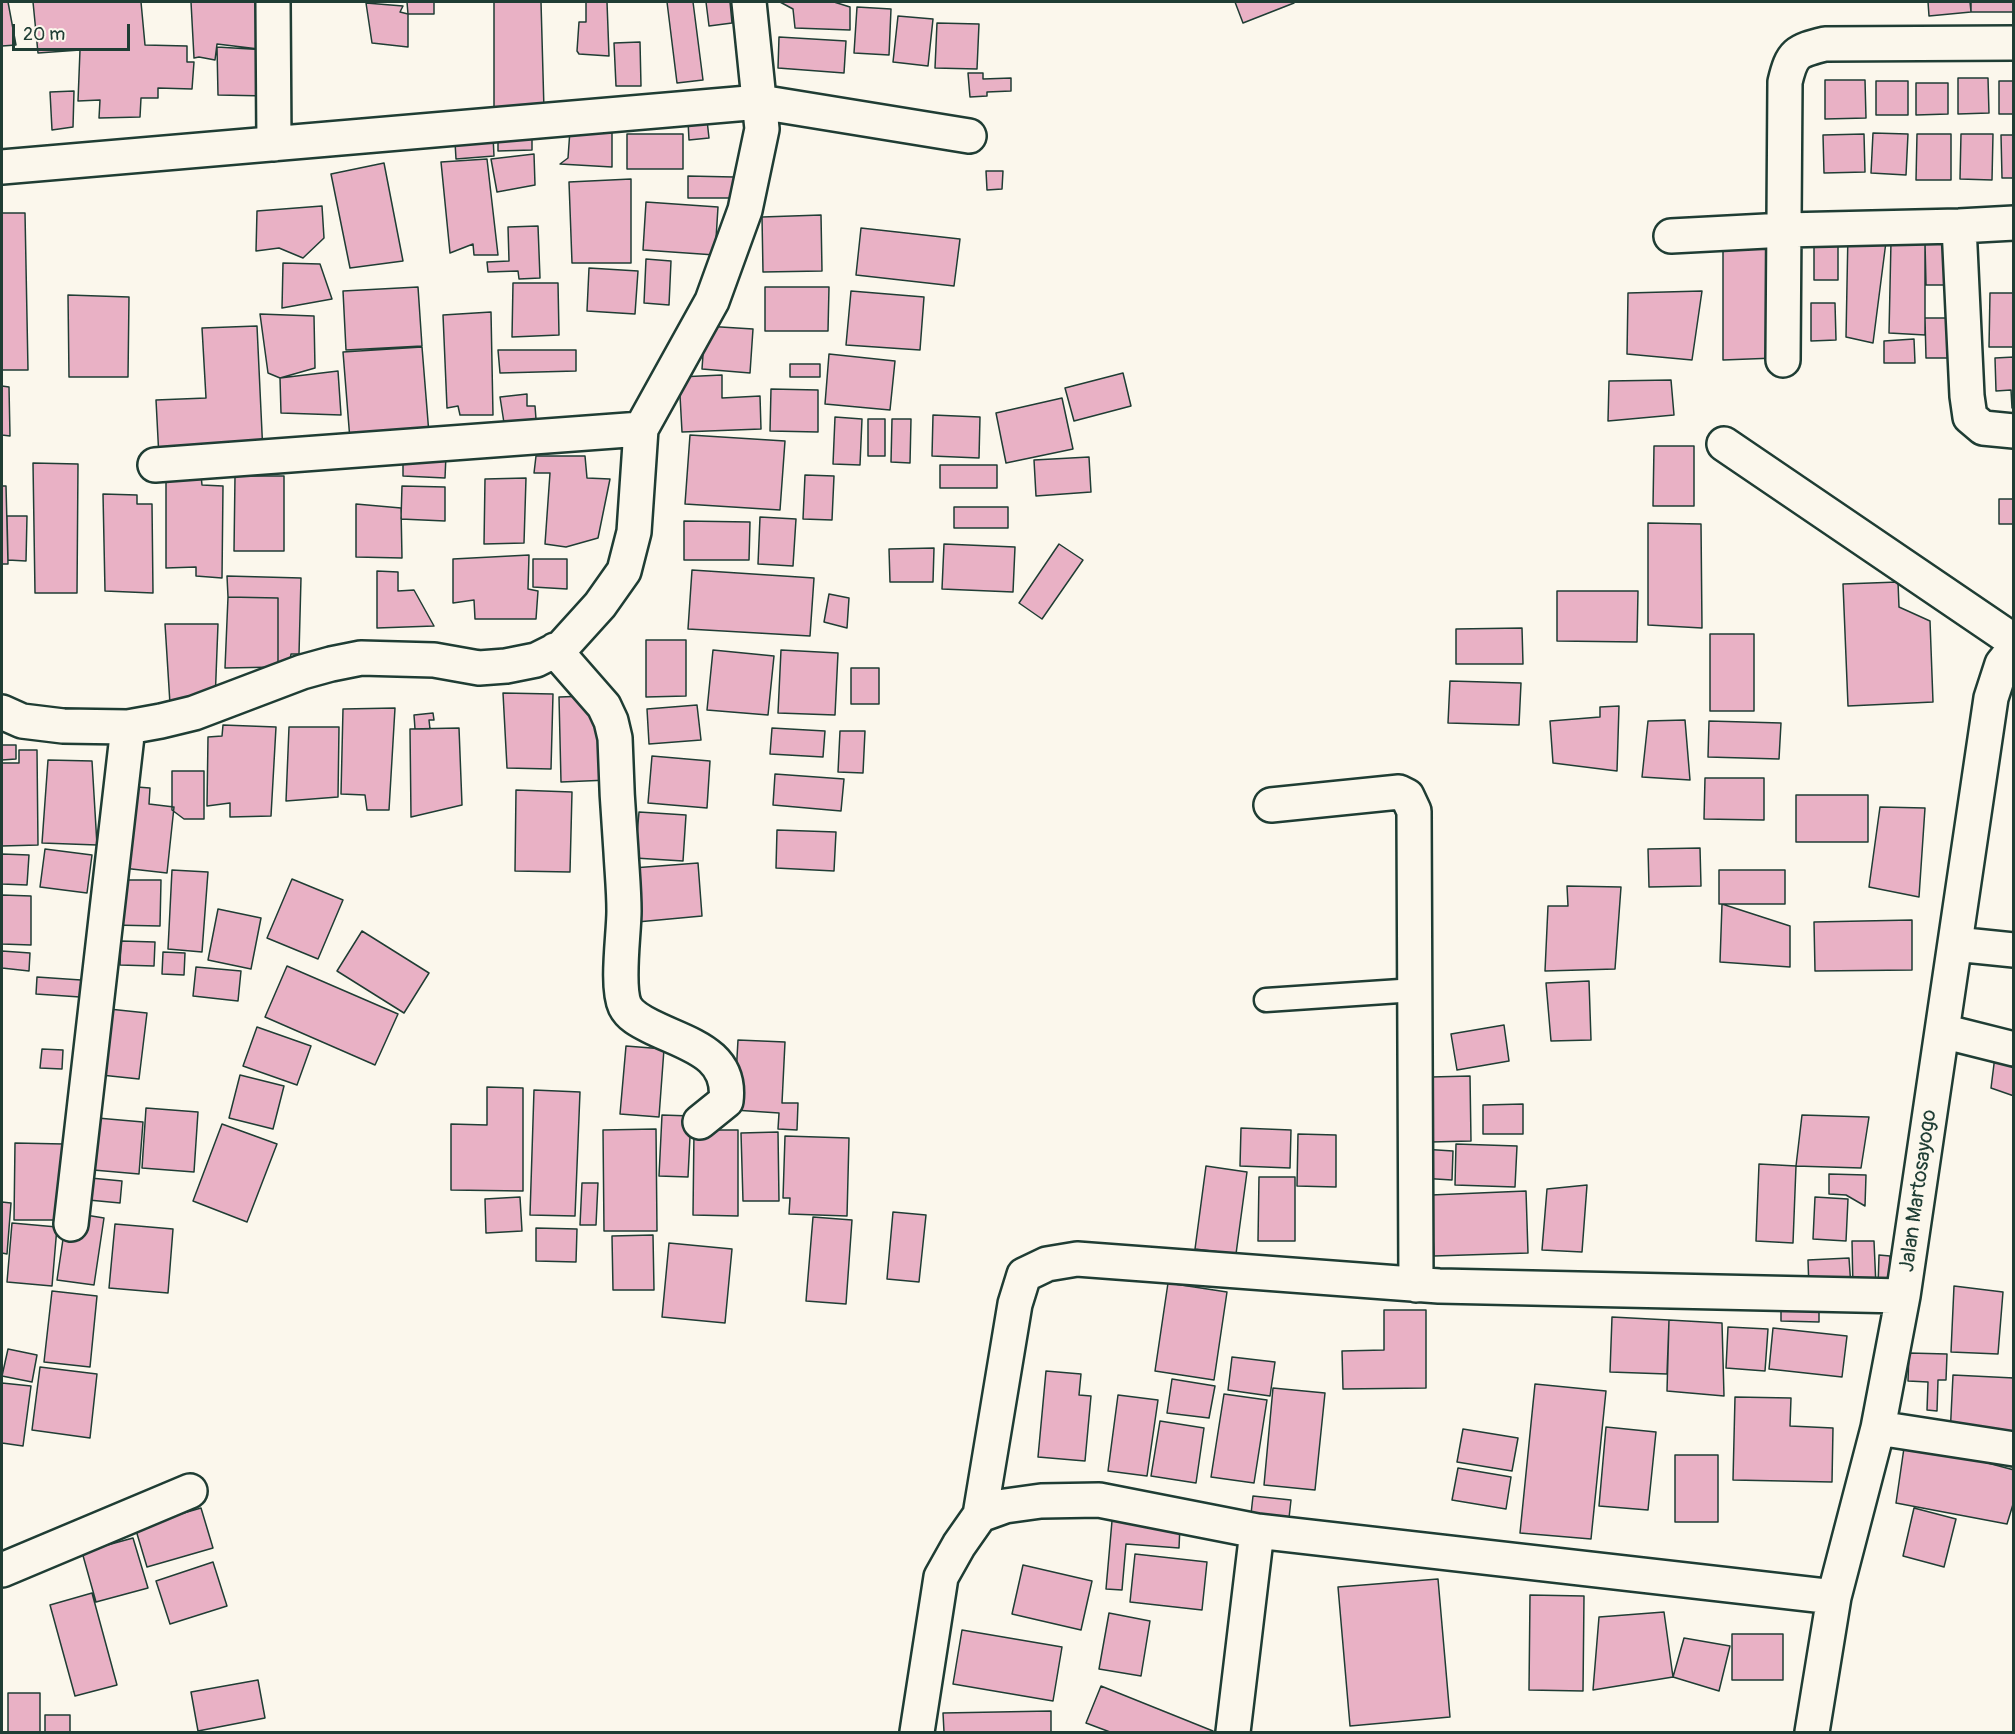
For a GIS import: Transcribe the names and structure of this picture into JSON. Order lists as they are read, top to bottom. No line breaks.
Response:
{"streets":{"street":["Jalan Martosayogo"]},"scale_bar":"20 m"}
